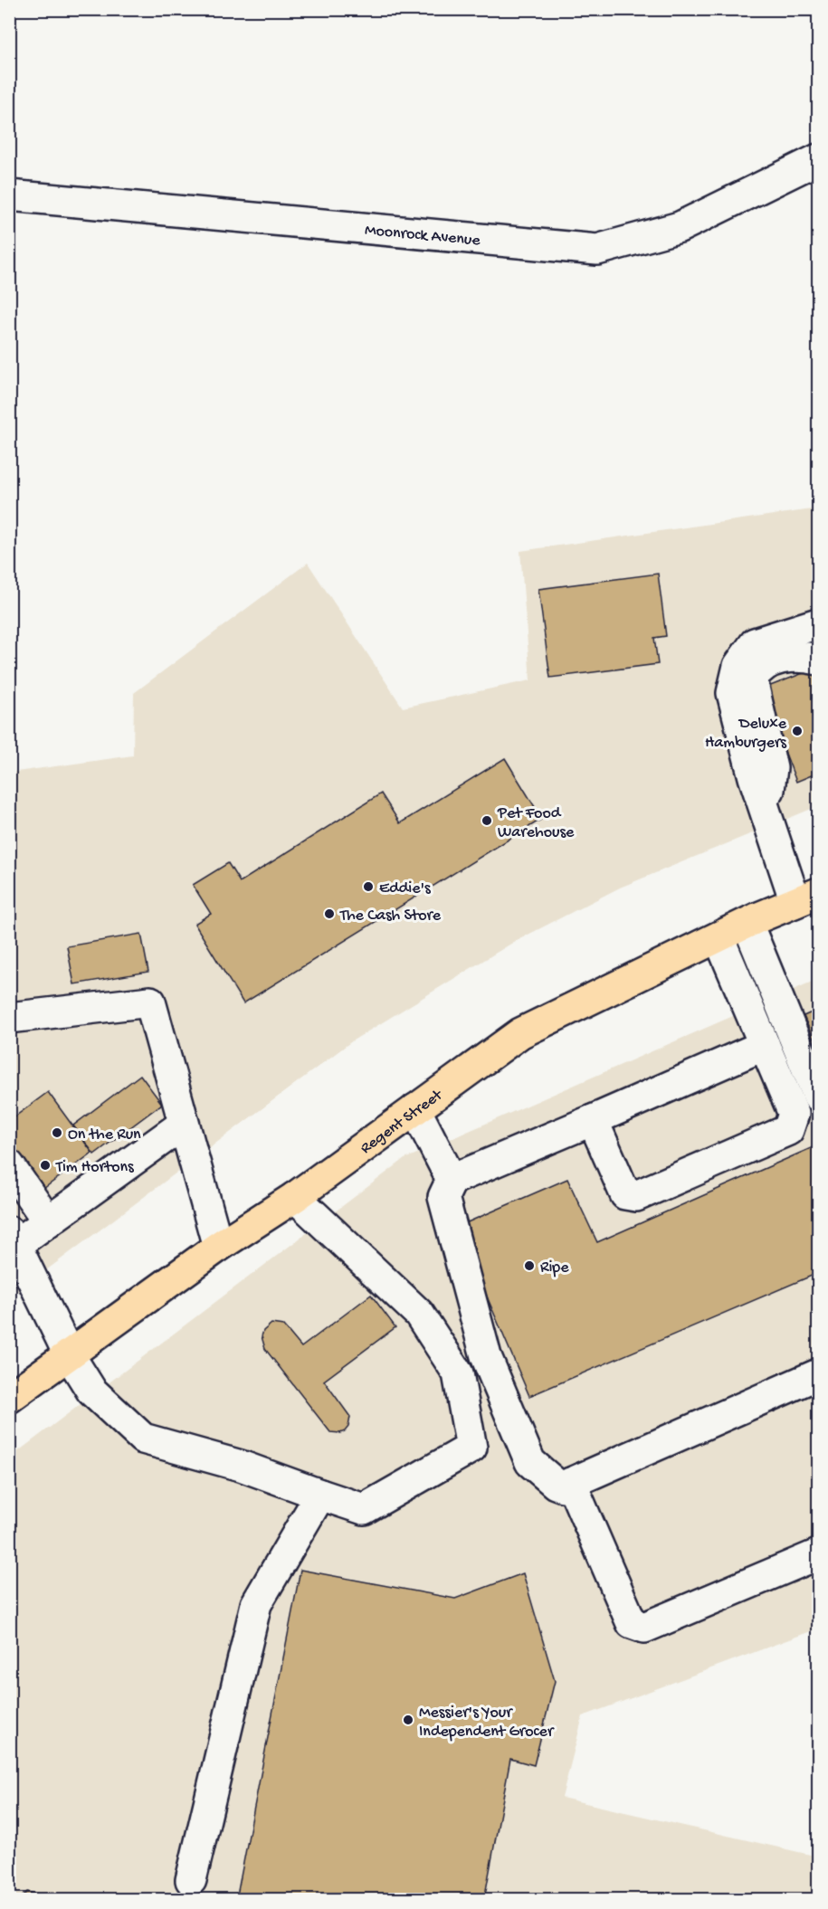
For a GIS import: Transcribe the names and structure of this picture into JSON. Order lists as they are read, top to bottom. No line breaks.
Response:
{"streets":{"main road":["Regent Street"],"street":["Moonrock Avenue"]},"places":["Deluxe Hamburgers","Pet Food Warehouse","Eddie's","The Cash Store","On the Run","Tim Hortons","Ripe","Messier's Your Independent Grocer"]}
